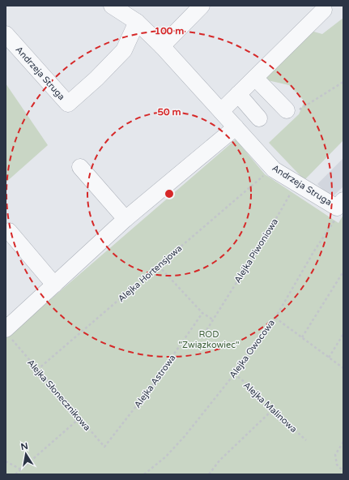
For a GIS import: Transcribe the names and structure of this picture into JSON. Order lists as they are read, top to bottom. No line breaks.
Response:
{"streets":{"street":["Andrzeja Struga"],"path":["Alejka Piwoniowa","Alejka Hortensjowa","Alejka Owocowa","Alejka Astrowa","Alejka Słonecznikowa","Alejka Malinowa"]},"crossings":[["Andrzeja Struga","Alejka Owocowa"],["Alejka Hortensjowa","Alejka Słonecznikowa"],["Alejka Owocowa","Alejka Malinowa"],["Alejka Astrowa","Alejka Słonecznikowa"]],"parks":["ROD \"Związkowiec\""],"north":"top","rings":["100 m","50 m"]}
